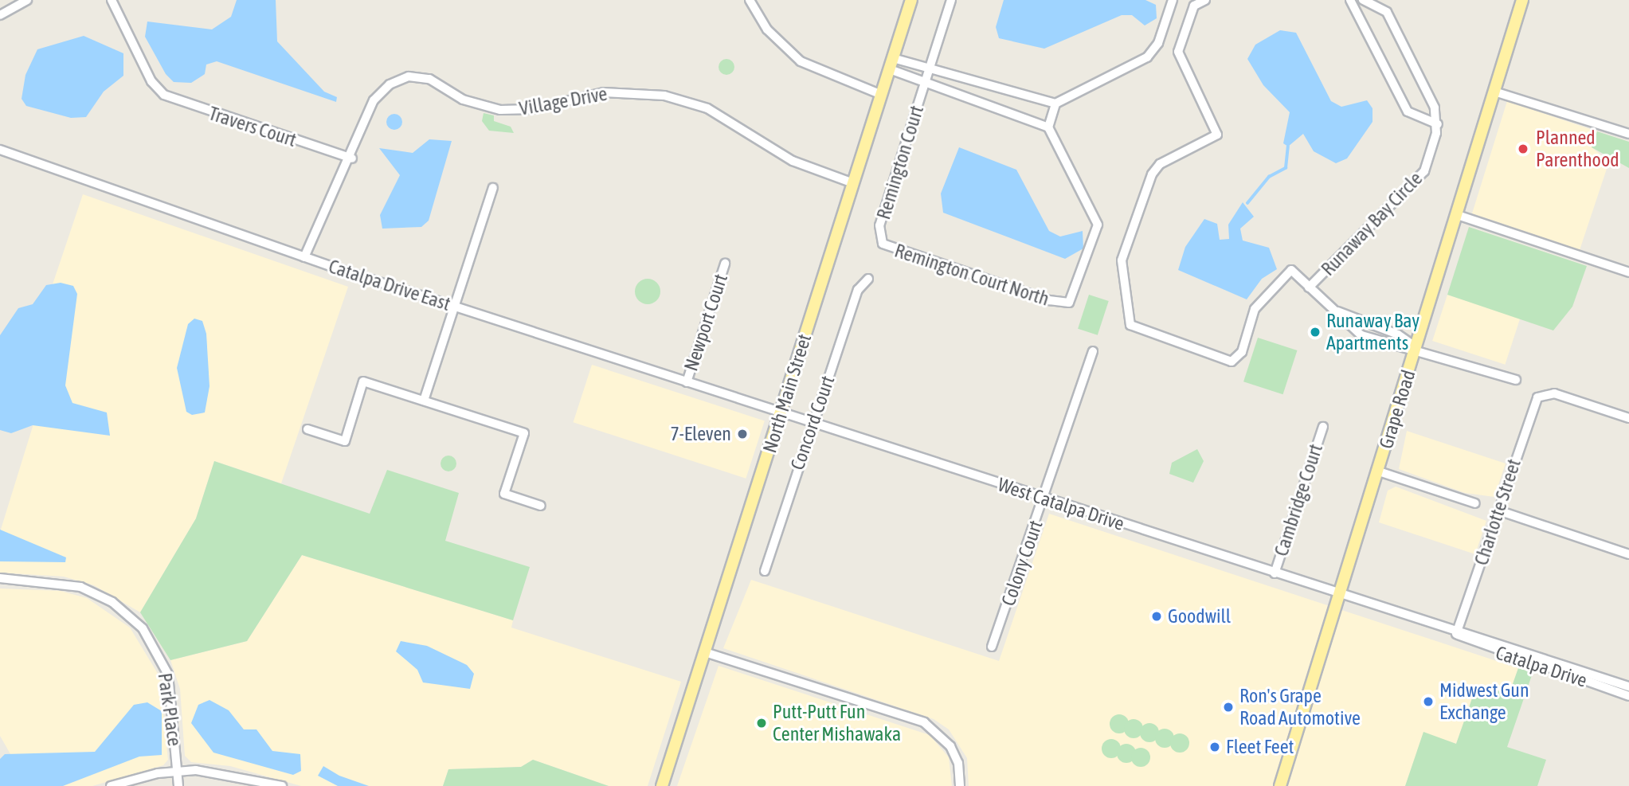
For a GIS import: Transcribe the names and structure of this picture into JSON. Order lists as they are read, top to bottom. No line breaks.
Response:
{"streets":{"main road":["North Main Street","Grape Road"],"street":["Village Drive","Travers Court","Remington Court","Runaway Bay Circle","Remington Court North","Catalpa Drive East","Newport Court","Concord Court","Cambridge Court","West Catalpa Drive","Charlotte Street","Colony Court","Catalpa Drive","Park Place"]},"crossings":[["Village Drive","Travers Court"],["Village Drive","Catalpa Drive East"],["Village Drive","North Main Street"],["Remington Court","Remington Court North"],["Remington Court","North Main Street"],["Runaway Bay Circle","Grape Road"],["Catalpa Drive East","Newport Court"],["Catalpa Drive East","North Main Street"],["Catalpa Drive East","West Catalpa Drive"],["North Main Street","West Catalpa Drive"],["Grape Road","West Catalpa Drive"],["Grape Road","Catalpa Drive"],["Concord Court","West Catalpa Drive"],["Cambridge Court","West Catalpa Drive"],["West Catalpa Drive","Colony Court"],["West Catalpa Drive","Catalpa Drive"],["Charlotte Street","Catalpa Drive"]],"places":["Planned Parenthood","Runaway Bay Apartments","7-Eleven","Goodwill","Midwest Gun Exchange","Ron's Grape Road Automotive","Putt-Putt Fun Center Mishawaka","Fleet Feet"]}
